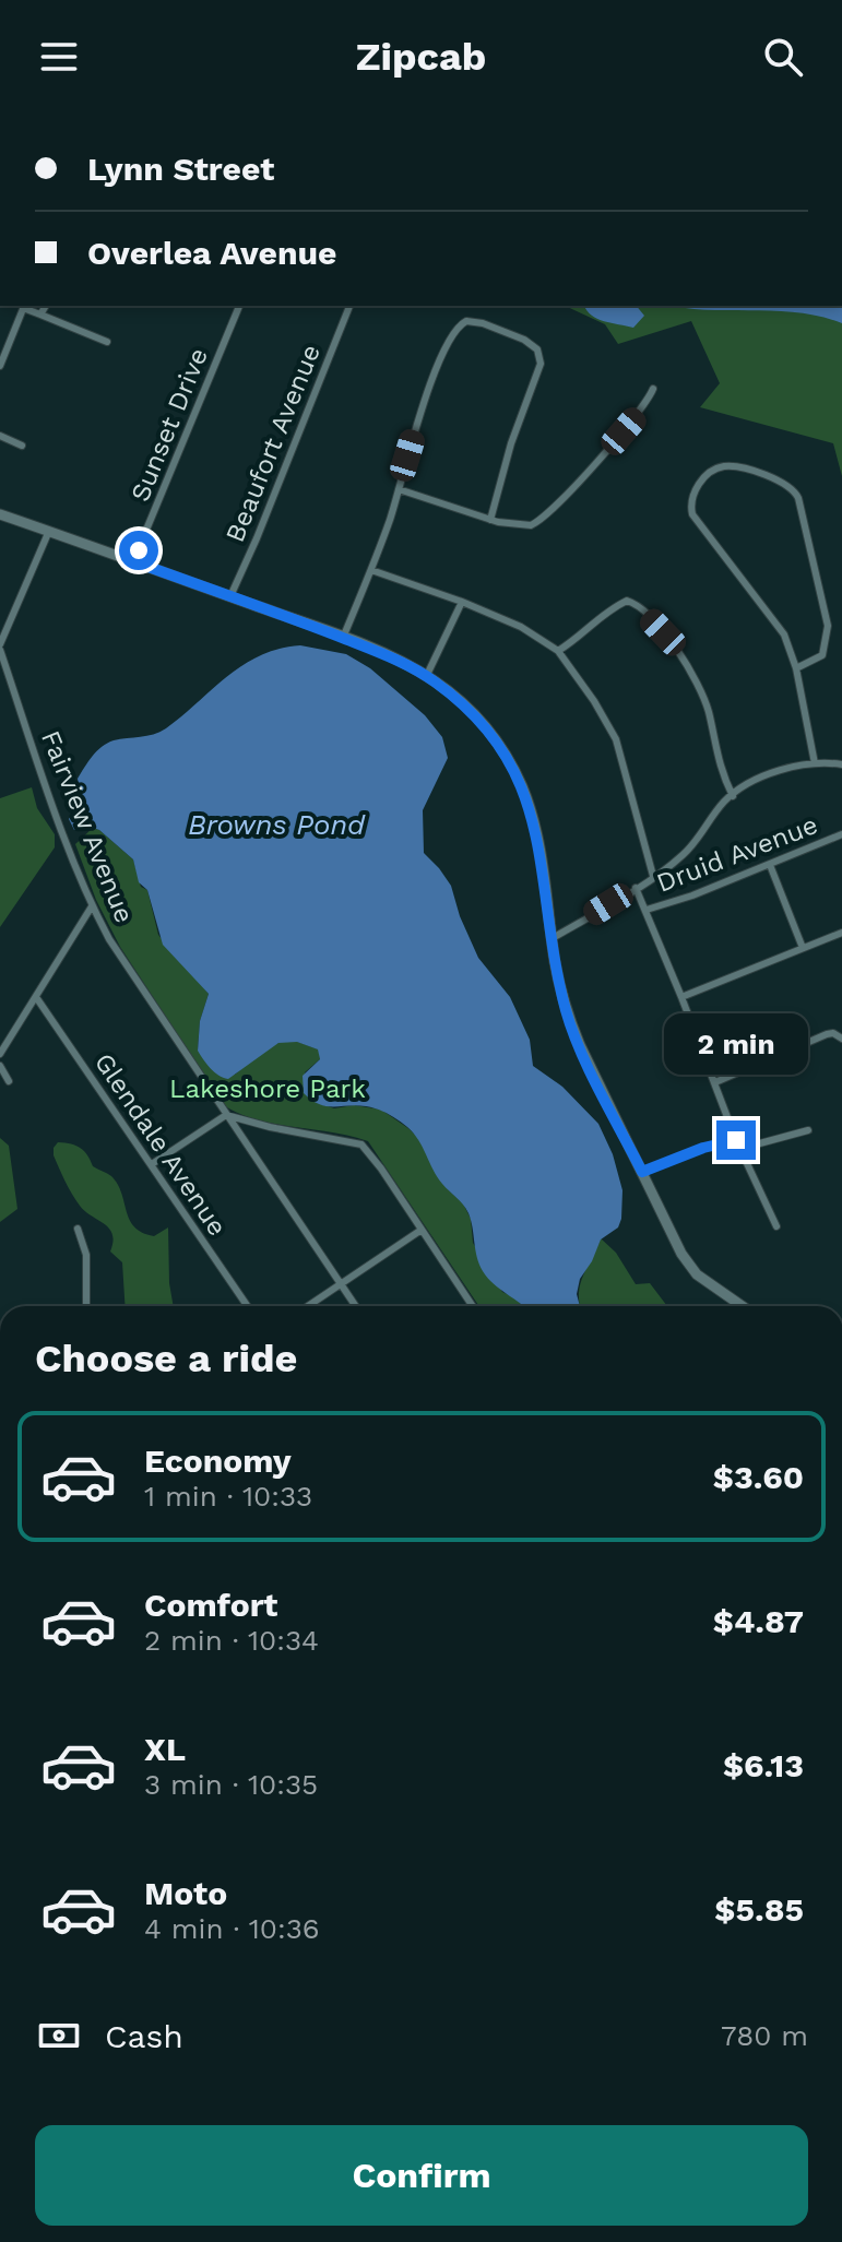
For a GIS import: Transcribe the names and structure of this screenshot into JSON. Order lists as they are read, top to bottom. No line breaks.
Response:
{"streets":{"street":["Sunset Drive","Beaufort Avenue","Fairview Avenue","Druid Avenue","Glendale Avenue"]},"water":["Browns Pond"],"parks":["Lakeshore Park"],"page":{"header":"Zipcab","banner":["Lynn Street","Overlea Avenue"],"bubble":"2 min","heading":"Choose a ride","list":[{"name":"Economy","note":"1 min · 10:33","value":"$3.60"},{"name":"Comfort","note":"2 min · 10:34","value":"$4.87"},{"name":"XL","note":"3 min · 10:35","value":"$6.13"},{"name":"Moto","note":"4 min · 10:36","value":"$5.85"}],"pay":["Cash","780 m"],"buttons":"Confirm"}}
